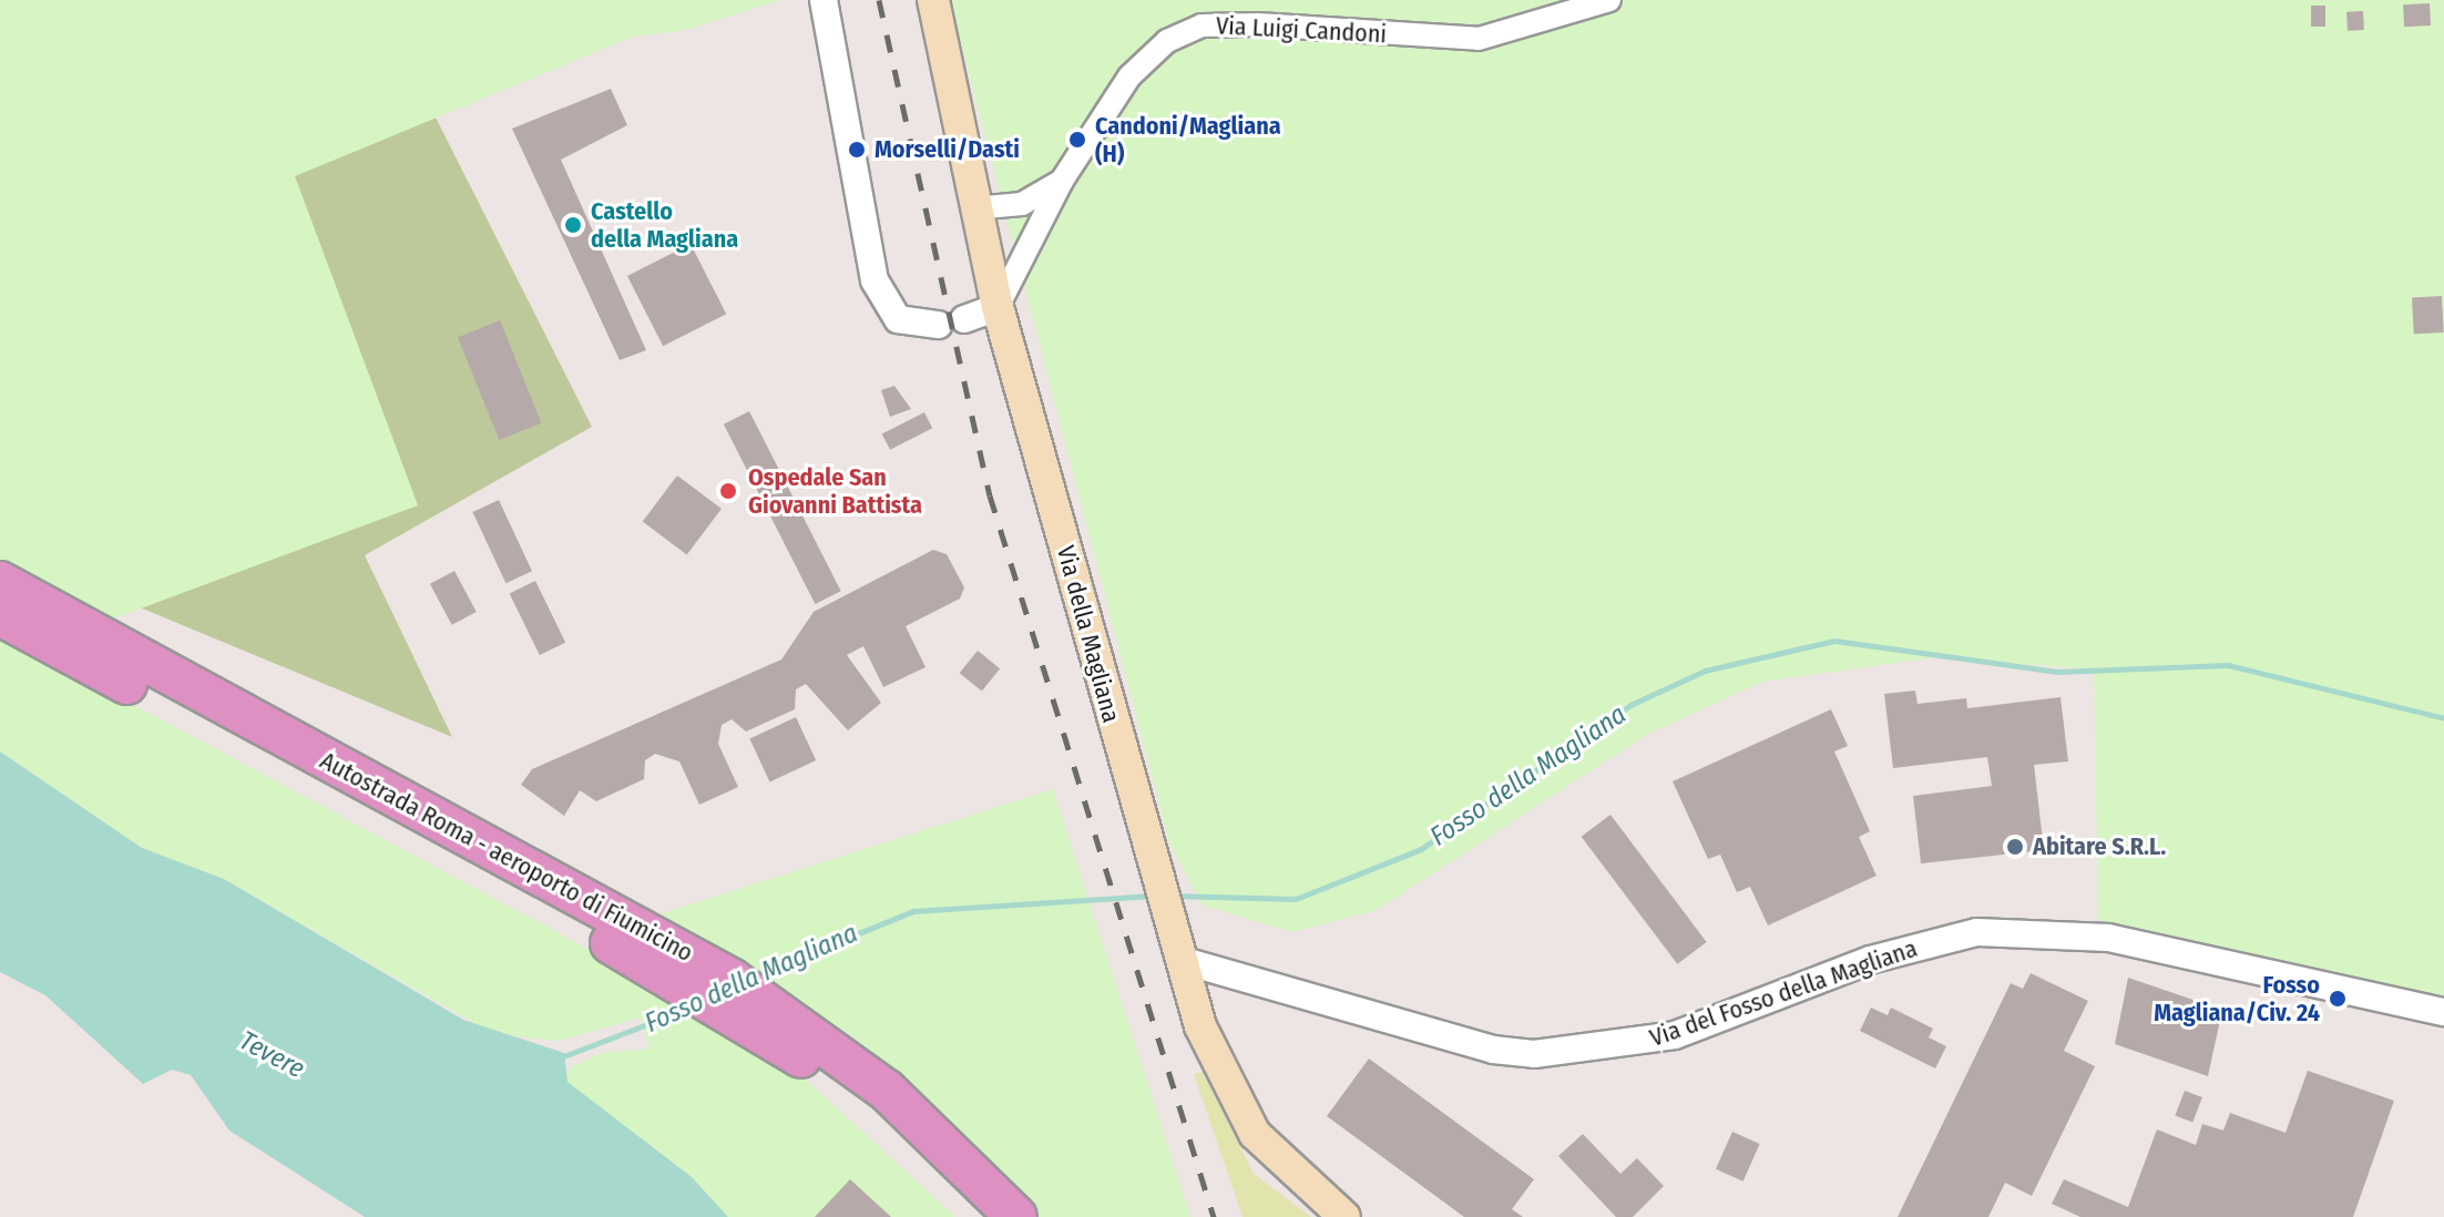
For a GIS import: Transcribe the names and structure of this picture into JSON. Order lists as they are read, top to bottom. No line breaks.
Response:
{"streets":{"highway":["Autostrada Roma - aeroporto di Fiumicino"],"main road":["Via della Magliana"],"street":["Via Luigi Candoni","Via del Fosso della Magliana"]},"crossings":[["Via Luigi Candoni","Via della Magliana"],["Via della Magliana","Via del Fosso della Magliana"]],"water":["Fosso della Magliana","Tevere"],"places":["Candoni/Magliana (H)","Morselli/Dasti","Castello della Magliana","Ospedale San Giovanni Battista","Abitare S.R.L.","Fosso Magliana/Civ. 24"]}
